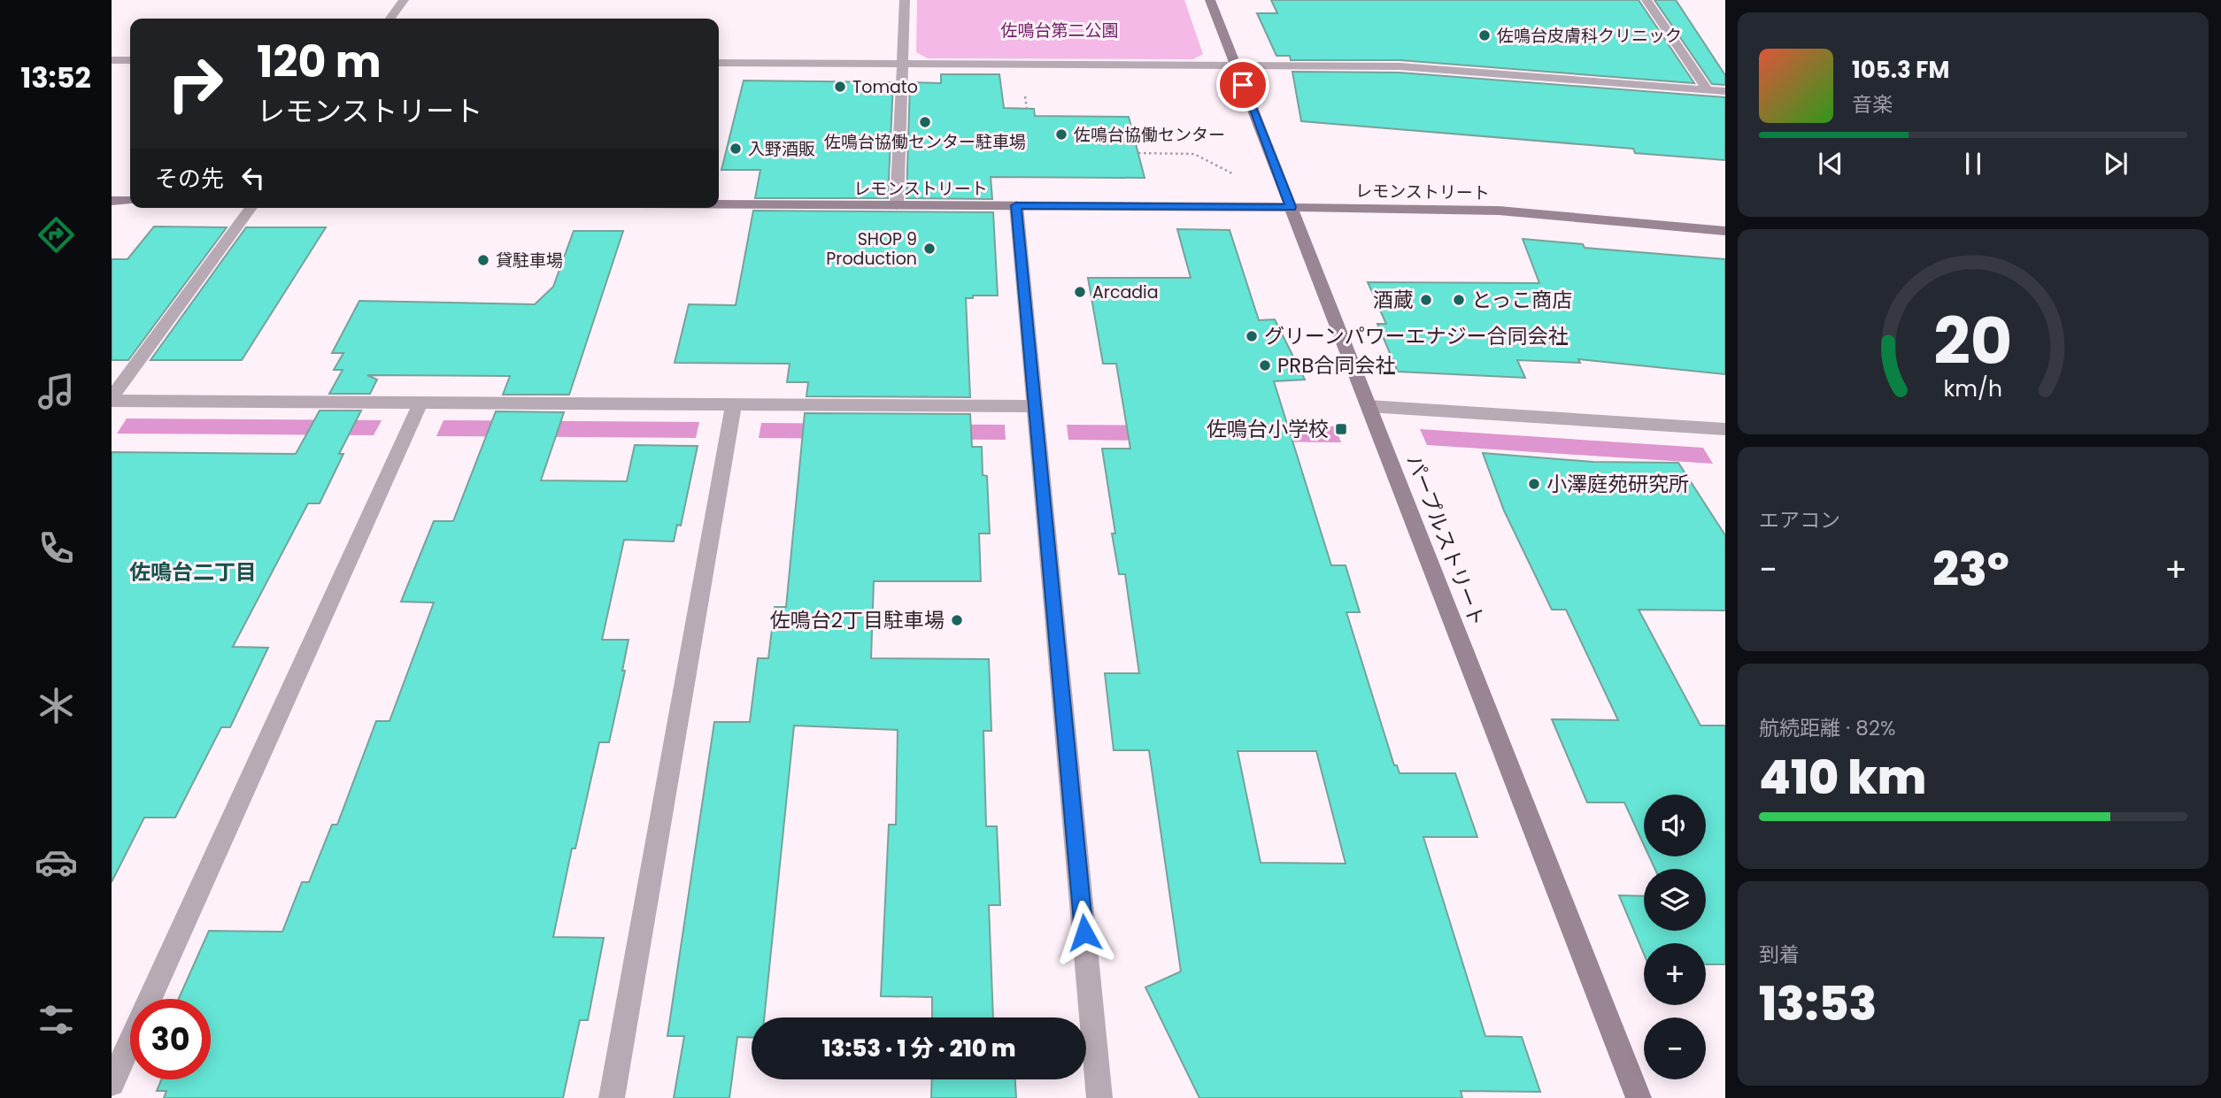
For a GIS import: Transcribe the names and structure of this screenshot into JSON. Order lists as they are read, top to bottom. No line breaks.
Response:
{"streets":{"street":["レモンストリート","パープルストリート"]},"crossings":[["レモンストリート","パープルストリート"]],"districts":["佐鳴台二丁目"],"parks":["佐鳴台第二公園"],"places":{"other":["佐鳴台皮膚科クリニック","Tomato","佐鳴台協働センター駐車場","佐鳴台協働センター","入野酒販","SHOP 9 Production","貸駐車場","Arcadia","酒蔵","とっこ商店","グリーンパワーエナジー合同会社","PRB合同会社","小澤庭苑研究所","佐鳴台2丁目駐車場"],"transit":["佐鳴台小学校"]},"page":{"tabs":"13:52","turn":["120 m","レモンストリート"],"song":["105.3 FM","音楽"],"then":"その先","tile":["エアコン",["航続距離 · 82%","410 km"],["到着","13:53"]],"heat":["−","23°","+"],"map_buttons":["+","−"],"limit":"30","trip":"13:53 · 1 分 · 210 m","gauge":["20","km/h"]}}
